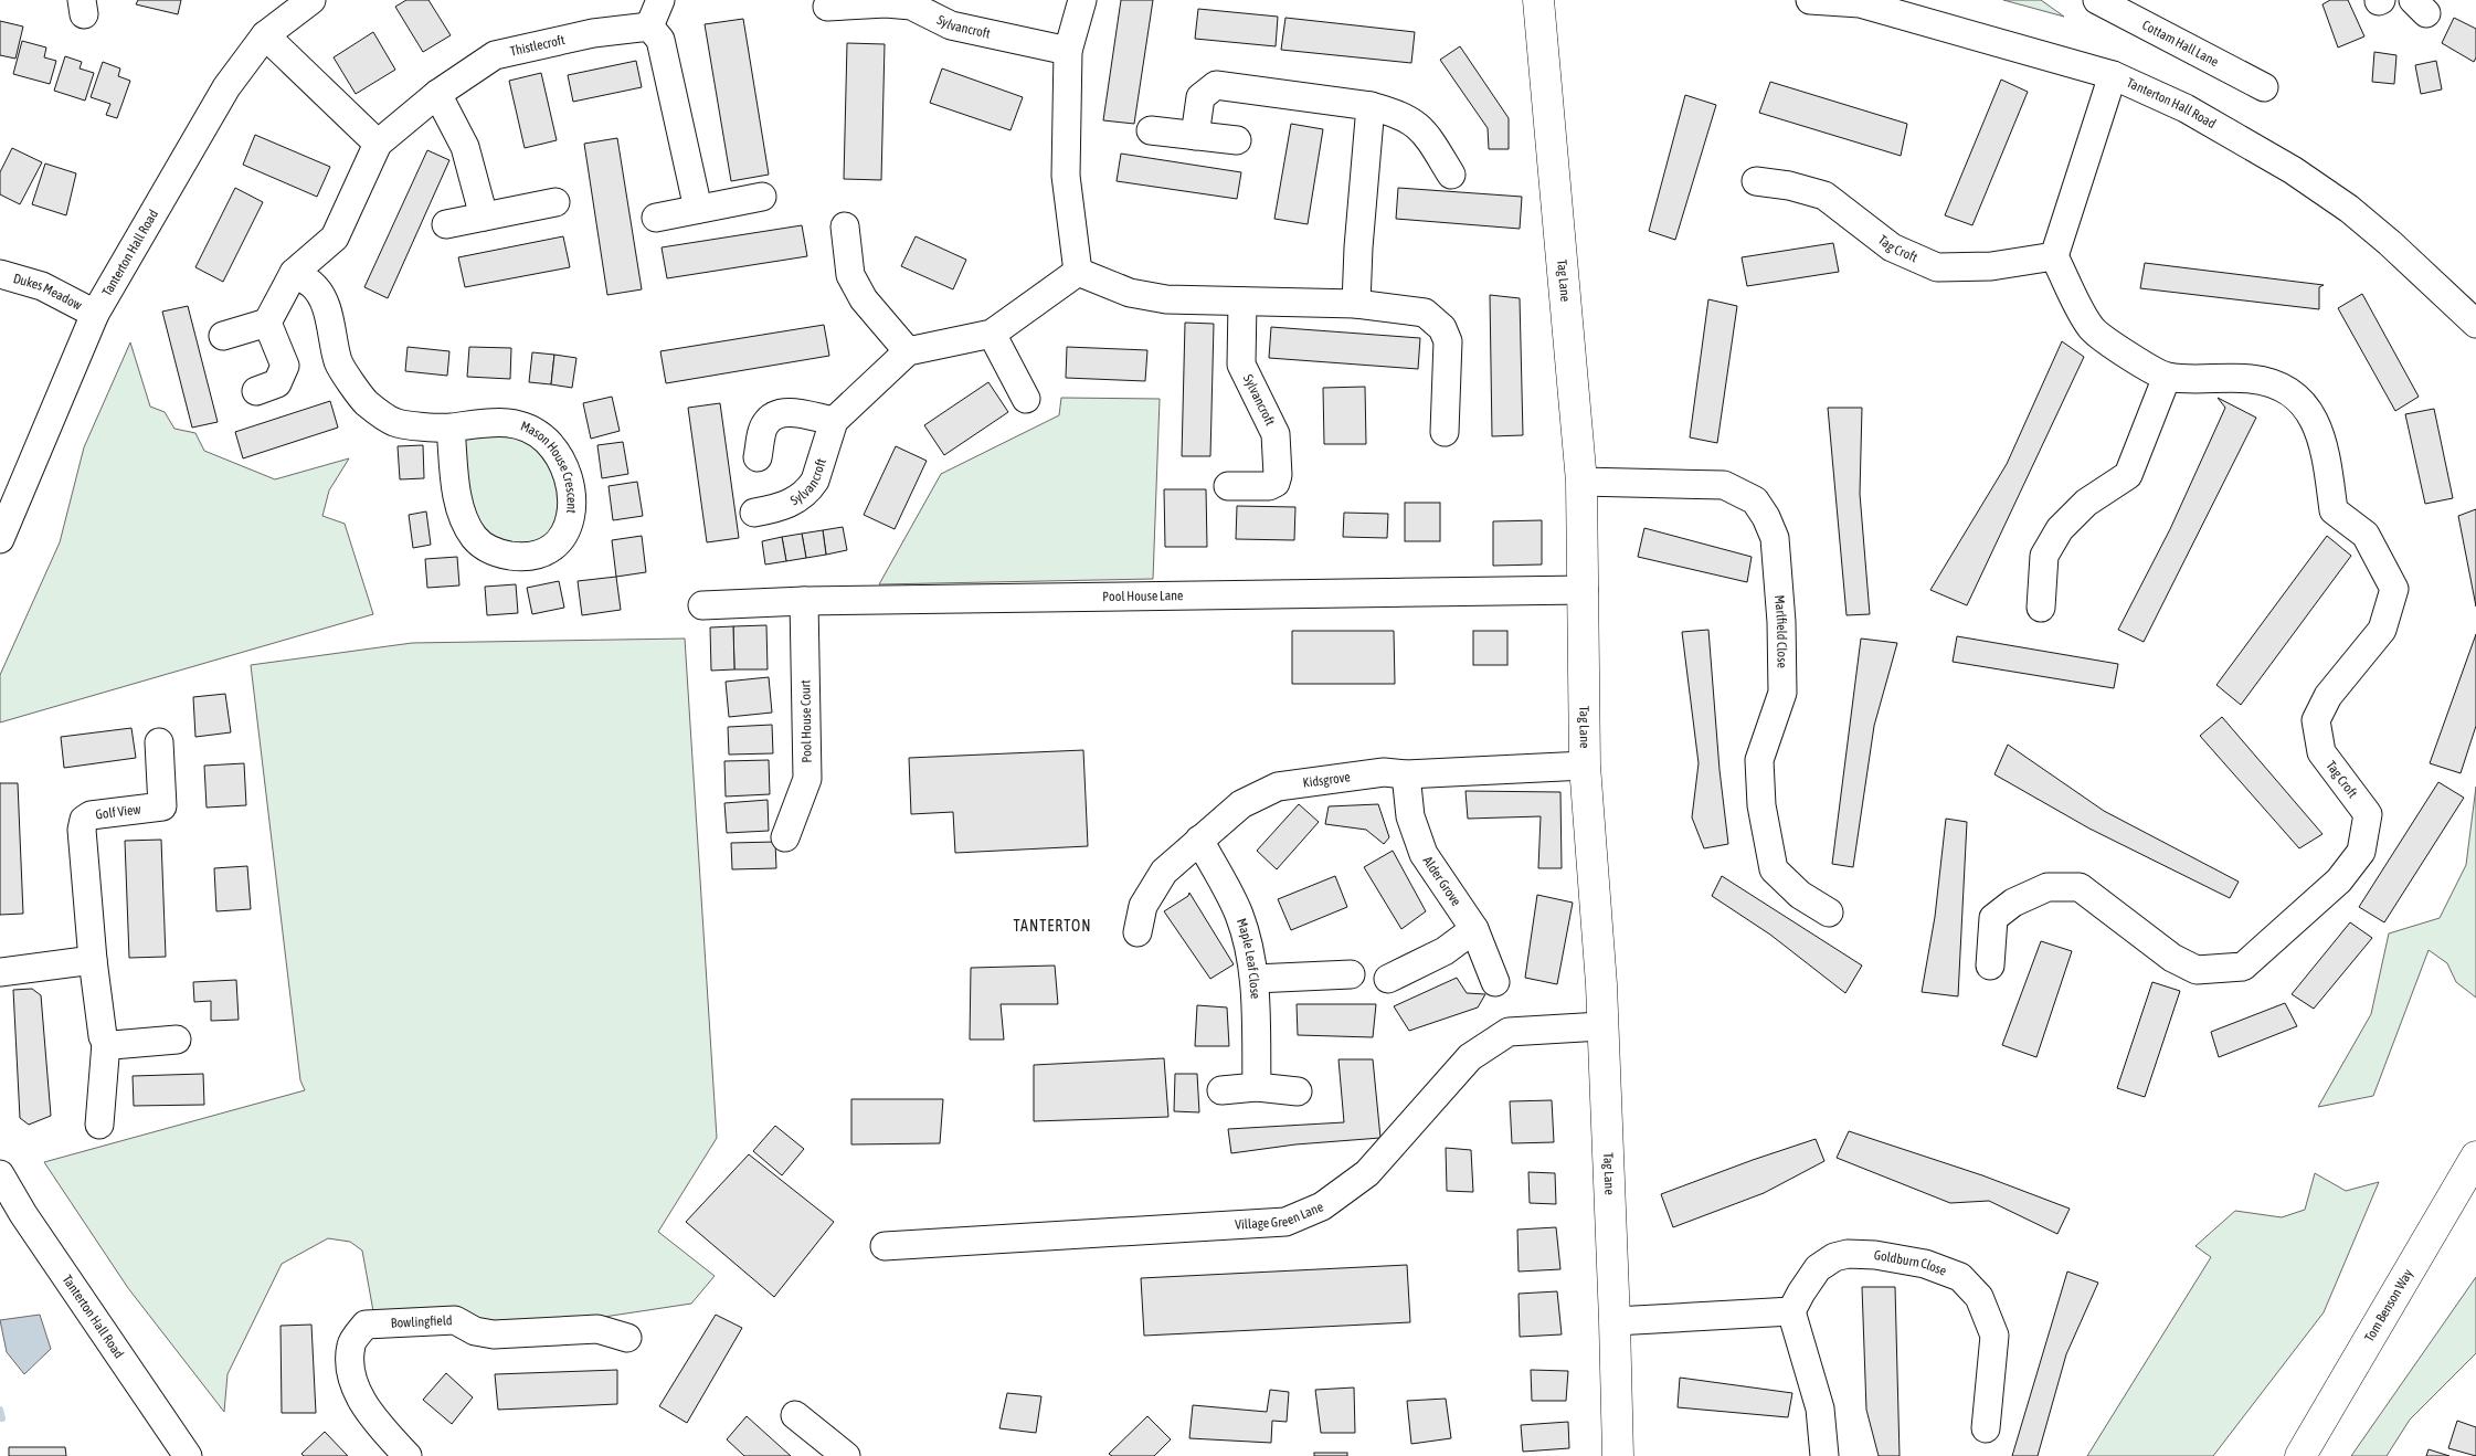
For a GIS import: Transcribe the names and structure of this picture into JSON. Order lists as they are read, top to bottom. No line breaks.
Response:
{"streets":{"main road":["Tag Lane","Tom Benson Way"],"street":["Sylvancroft","Cottam Hall Lane","Thistlecroft","Tanterton Hall Road","Tag Croft","Dukes Meadow","Mason House Crescent","Pool House Lane","Marlfield Close","Pool House Court","Kidsgrove","Golf View","Alder Grove","Maple Leaf Close","Village Green Lane","Goldburn Close","Bowlingfield"]},"crossings":[["Thistlecroft","Mason House Crescent"],["Tanterton Hall Road","Dukes Meadow"],["Tag Lane","Pool House Lane"],["Tag Lane","Marlfield Close"],["Tag Lane","Kidsgrove"],["Tag Lane","Village Green Lane"],["Pool House Lane","Pool House Court"],["Kidsgrove","Alder Grove"],["Kidsgrove","Maple Leaf Close"]],"districts":["TANTERTON"]}
